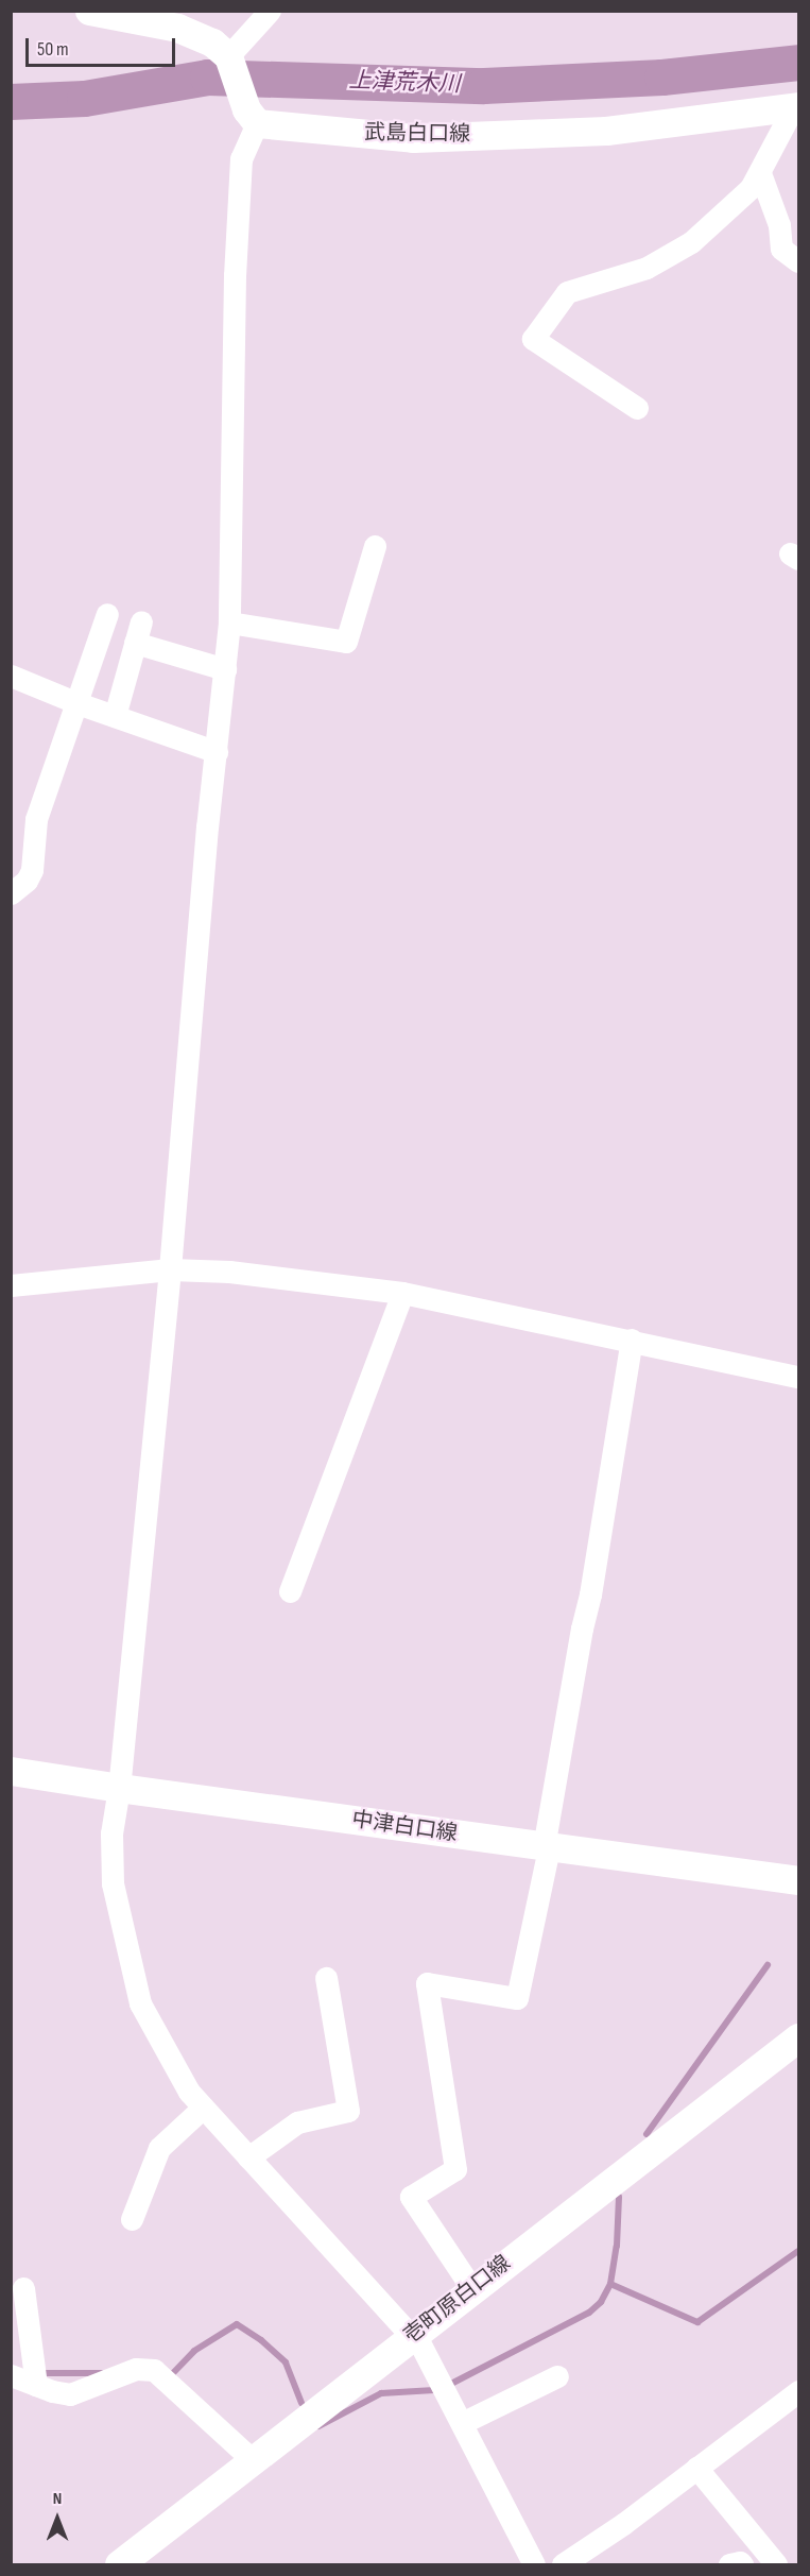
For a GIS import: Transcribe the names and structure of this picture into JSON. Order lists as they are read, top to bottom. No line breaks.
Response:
{"streets":{"main road":["武島白口線","中津白口線","壱町原白口線"]},"water":["上津荒木川"],"scale_bar":"50 m","north":"top"}
